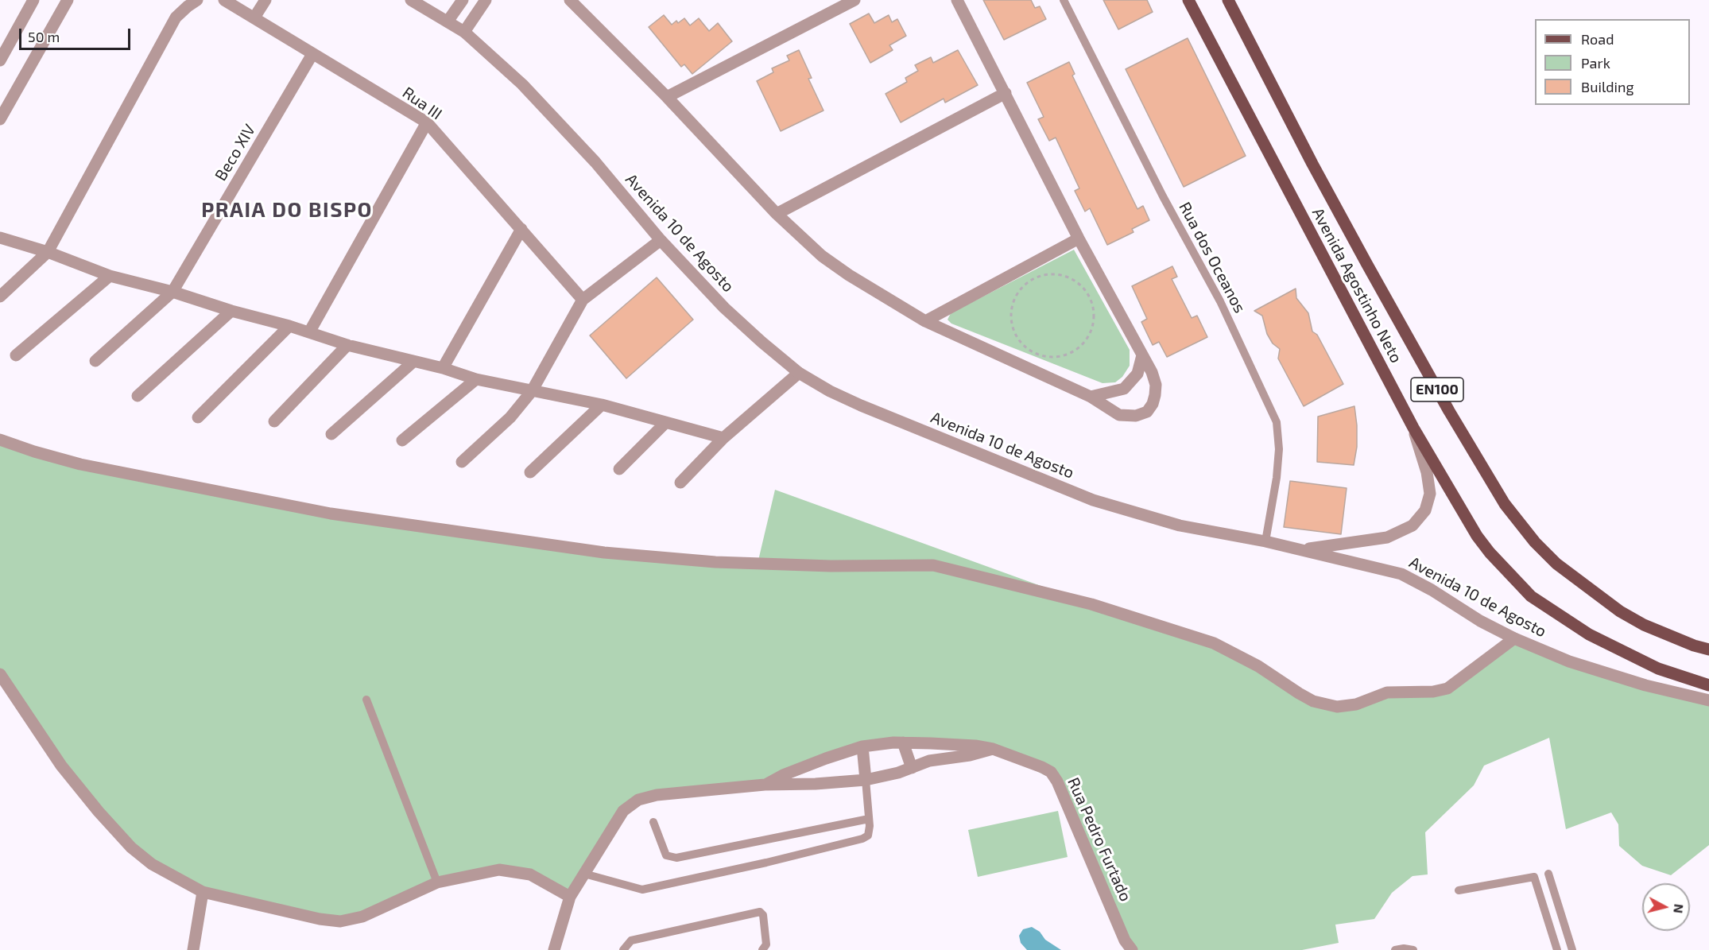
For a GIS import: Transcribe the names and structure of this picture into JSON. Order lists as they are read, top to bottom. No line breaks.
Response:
{"streets":{"main road":["Avenida Agostinho Neto","EN100"],"street":["Rua III","Beco XIV","Avenida 10 de Agosto","Rua Pedro Furtado"],"lane":["Rua dos Oceanos"]},"crossings":[["Rua III","Beco XIV"],["Avenida 10 de Agosto","Rua dos Oceanos"]],"districts":["PRAIA DO BISPO"],"legend":["Road","Park","Building"],"scale_bar":"50 m","north":"right"}
